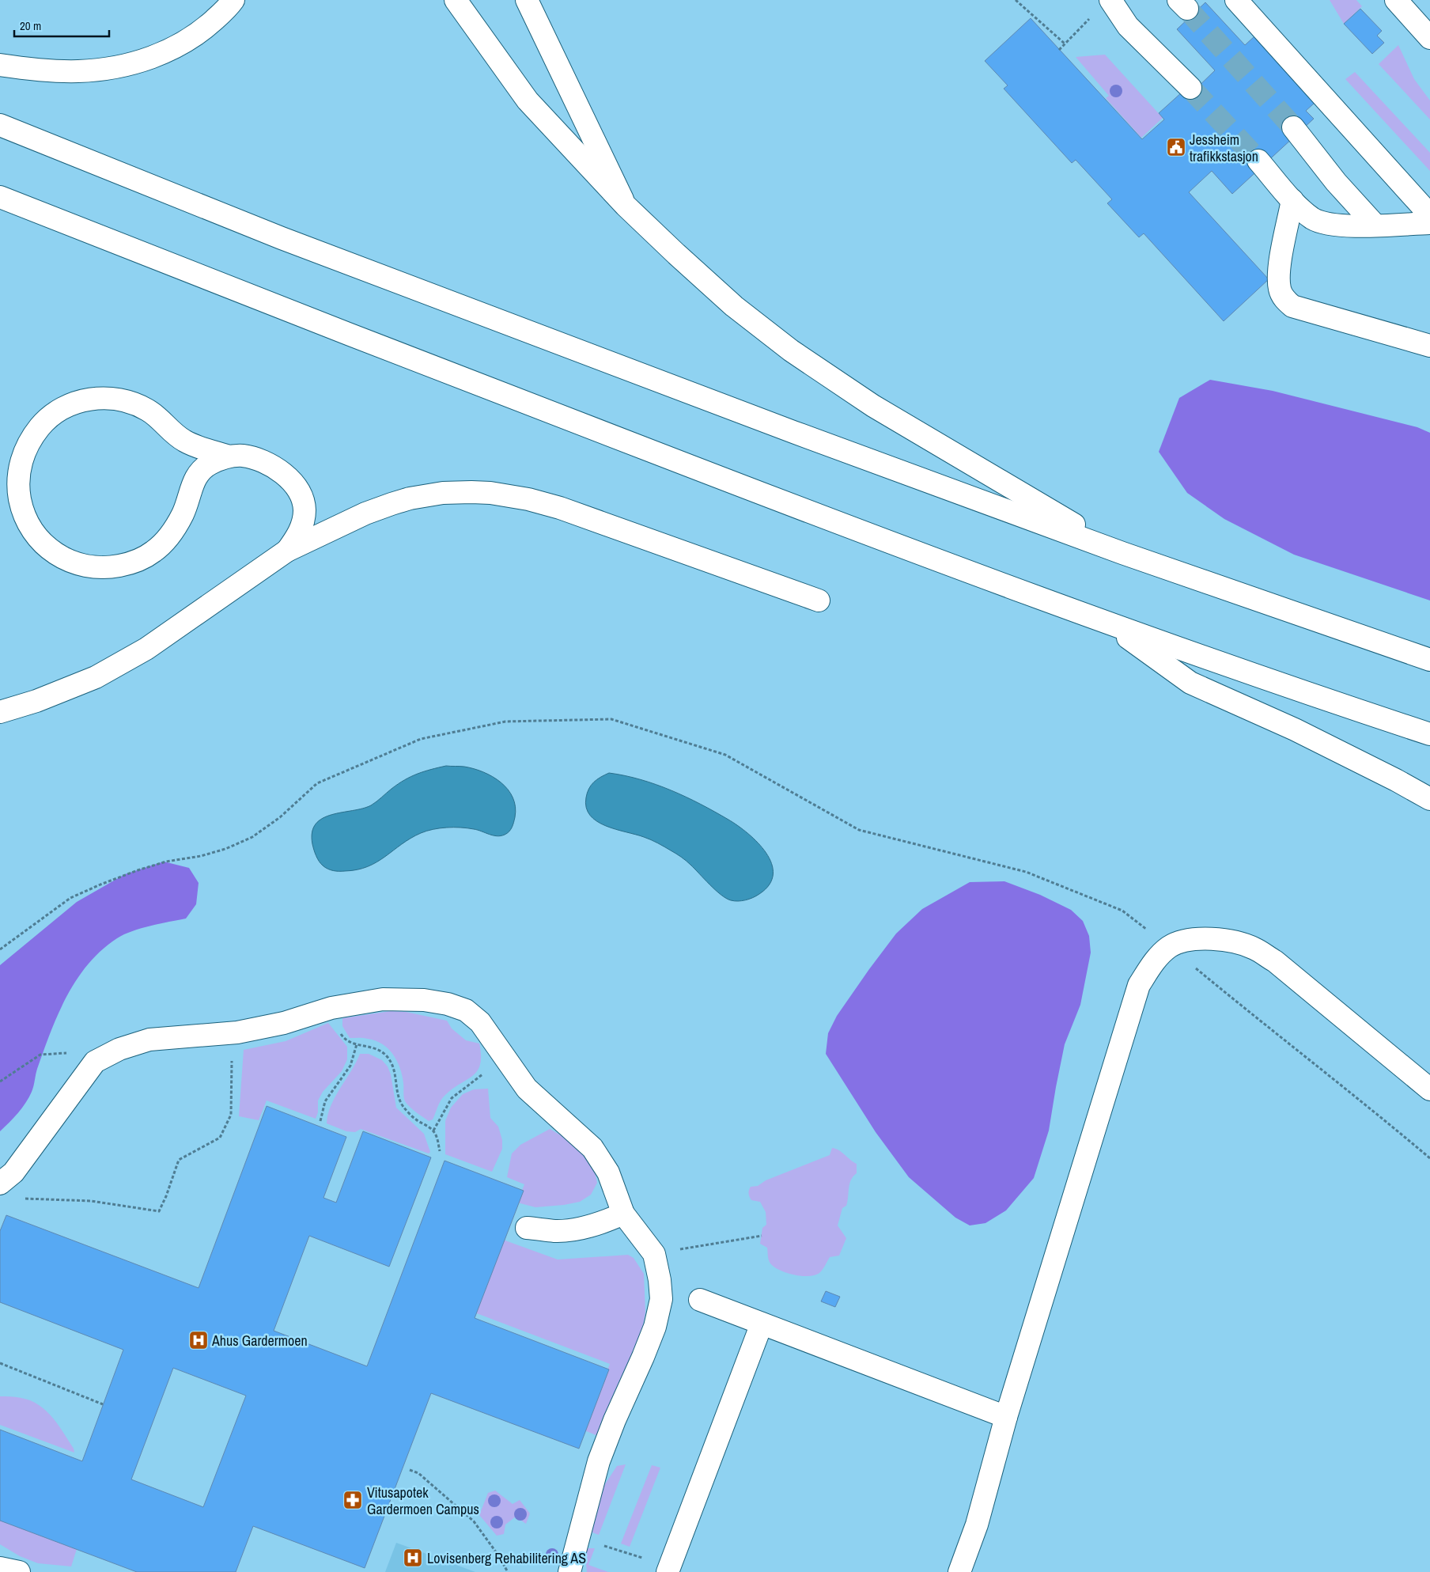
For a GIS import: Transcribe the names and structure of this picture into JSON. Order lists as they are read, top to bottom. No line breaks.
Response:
{"places":{"public building":["Jessheim trafikkstasjon"],"hospital":["Ahus Gardermoen","Lovisenberg Rehabilitering AS"],"pharmacy":["Vitusapotek Gardermoen Campus"]},"scale_bar":"20 m"}
